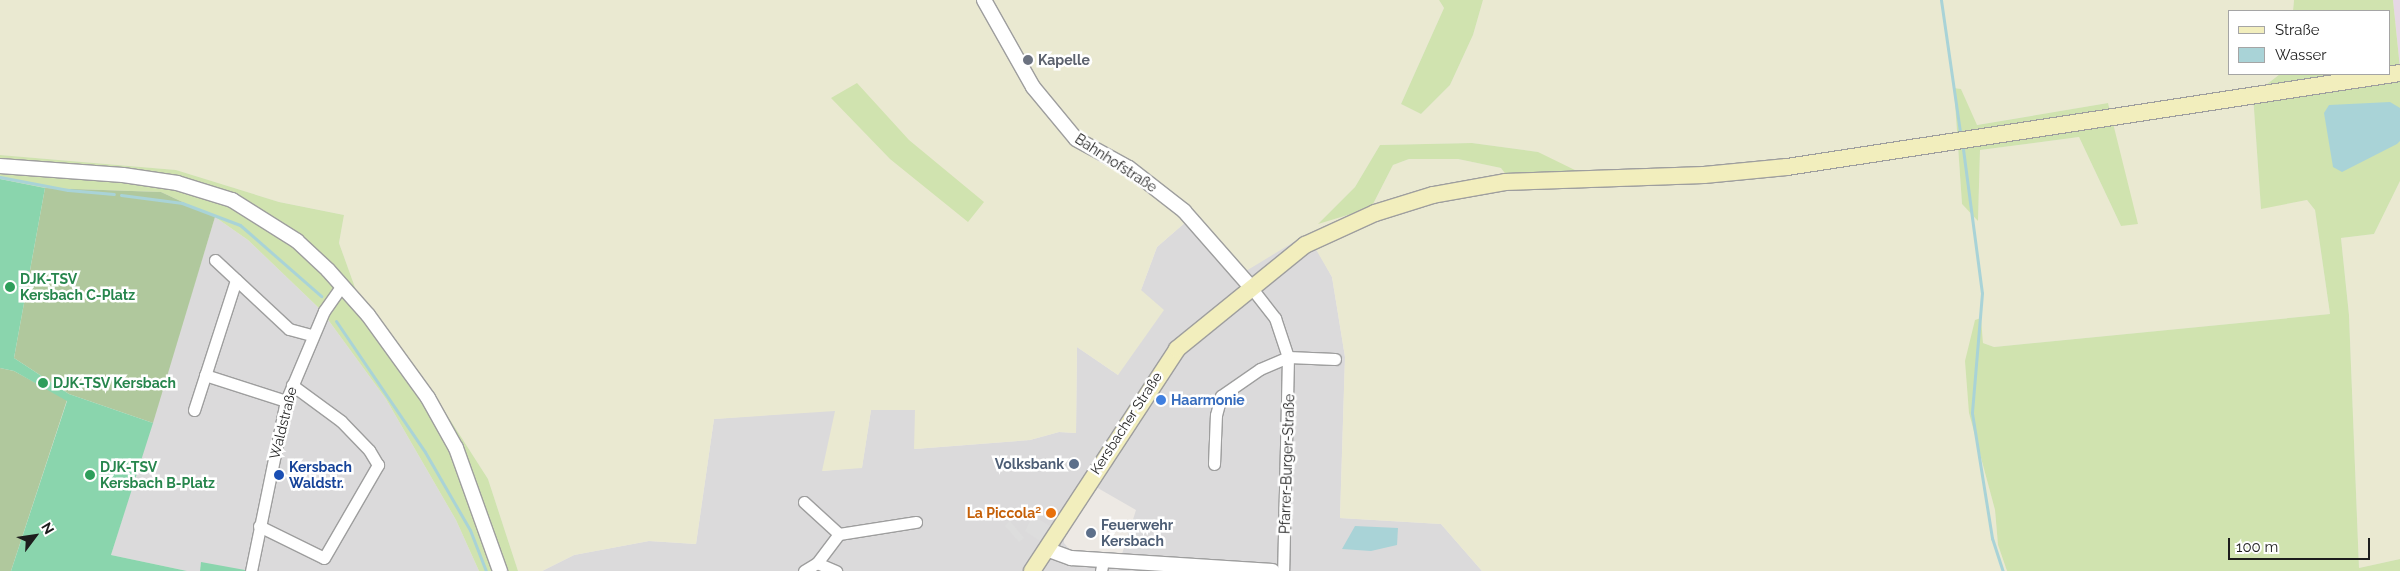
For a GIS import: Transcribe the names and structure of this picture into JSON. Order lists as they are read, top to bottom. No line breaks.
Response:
{"streets":{"main road":["Kersbacher Straße"],"street":["Bahnhofstraße","Waldstraße","Pfarrer-Burger-Straße"]},"crossings":[["Bahnhofstraße","Kersbacher Straße"],["Bahnhofstraße","Pfarrer-Burger-Straße"],["Kersbacher Straße","Pfarrer-Burger-Straße"]],"places":["Kapelle","DJK-TSV Kersbach C-Platz","DJK-TSV Kersbach","Haarmonie","Volksbank","DJK-TSV Kersbach B-Platz","Kersbach Waldstr.","La Piccola²","Feuerwehr Kersbach"],"legend":["Straße","Wasser"],"scale_bar":"100 m","north":"top right"}
